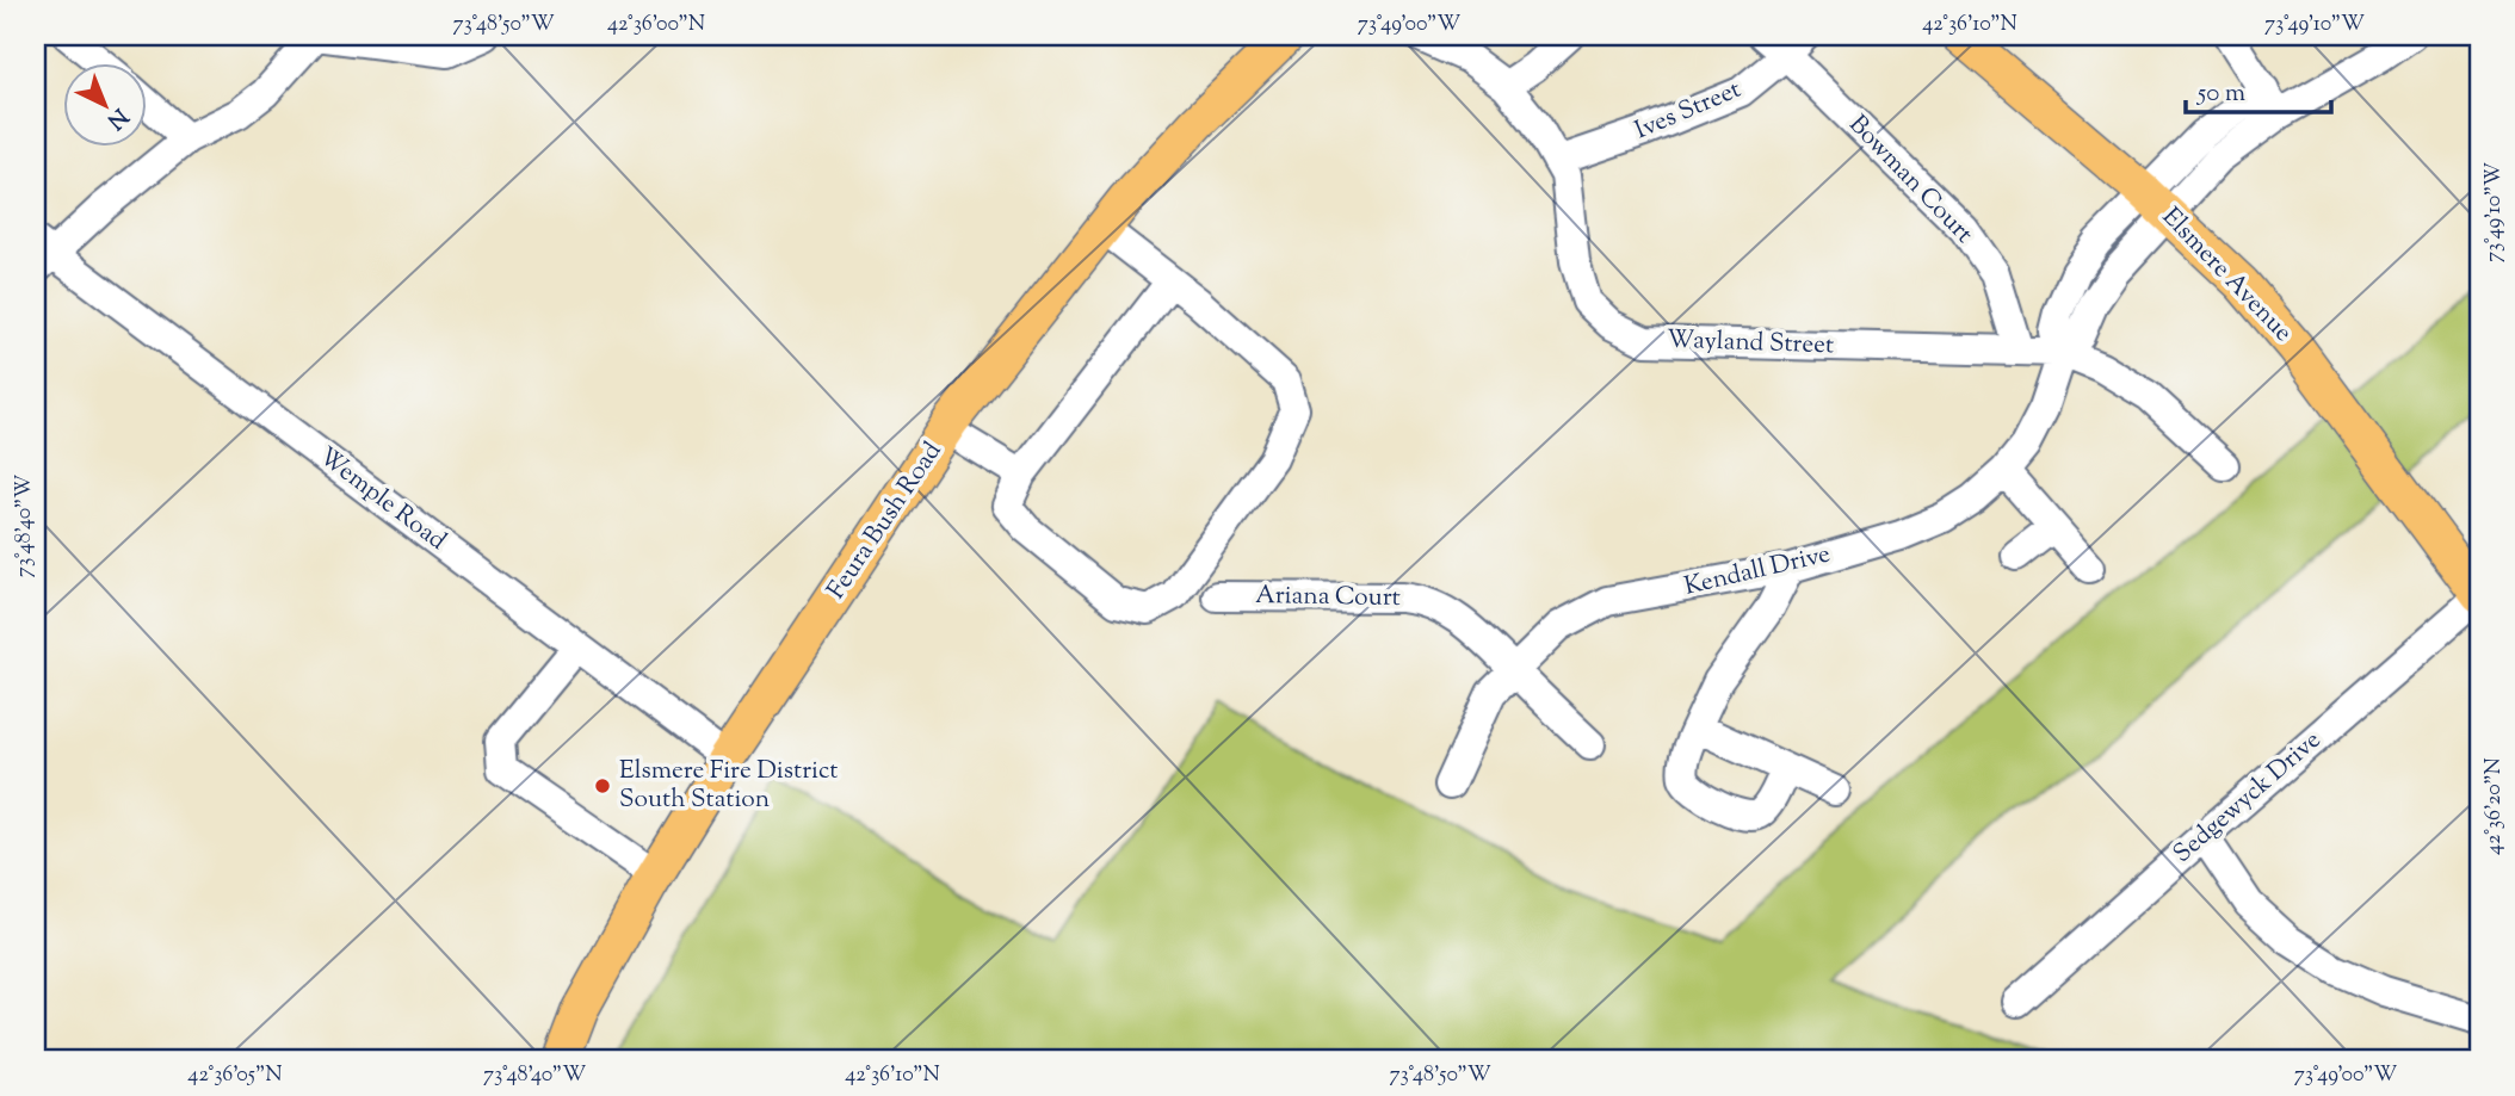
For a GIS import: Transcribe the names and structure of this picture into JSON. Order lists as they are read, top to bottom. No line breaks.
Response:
{"streets":{"main road":["Elsmere Avenue","Feura Bush Road"],"street":["Ives Street","Bowman Court","Wayland Street","Wemple Road","Kendall Drive","Ariana Court","Sedgewyck Drive"]},"crossings":[["Ives Street","Bowman Court"],["Ives Street","Wayland Street"],["Bowman Court","Wayland Street"],["Elsmere Avenue","Kendall Drive"],["Elsmere Avenue","Sedgewyck Drive"],["Wayland Street","Kendall Drive"],["Wemple Road","Feura Bush Road"],["Kendall Drive","Ariana Court"]],"places":["Elsmere Fire District South Station"],"scale_bar":"50 m","north":"bottom right","coordinates":["73°48'50\"W","42°36'00\"N","73°49'00\"W","42°36'10\"N","73°49'10\"W","73°48'40\"W","42°36'20\"N","42°36'05\"N"]}
